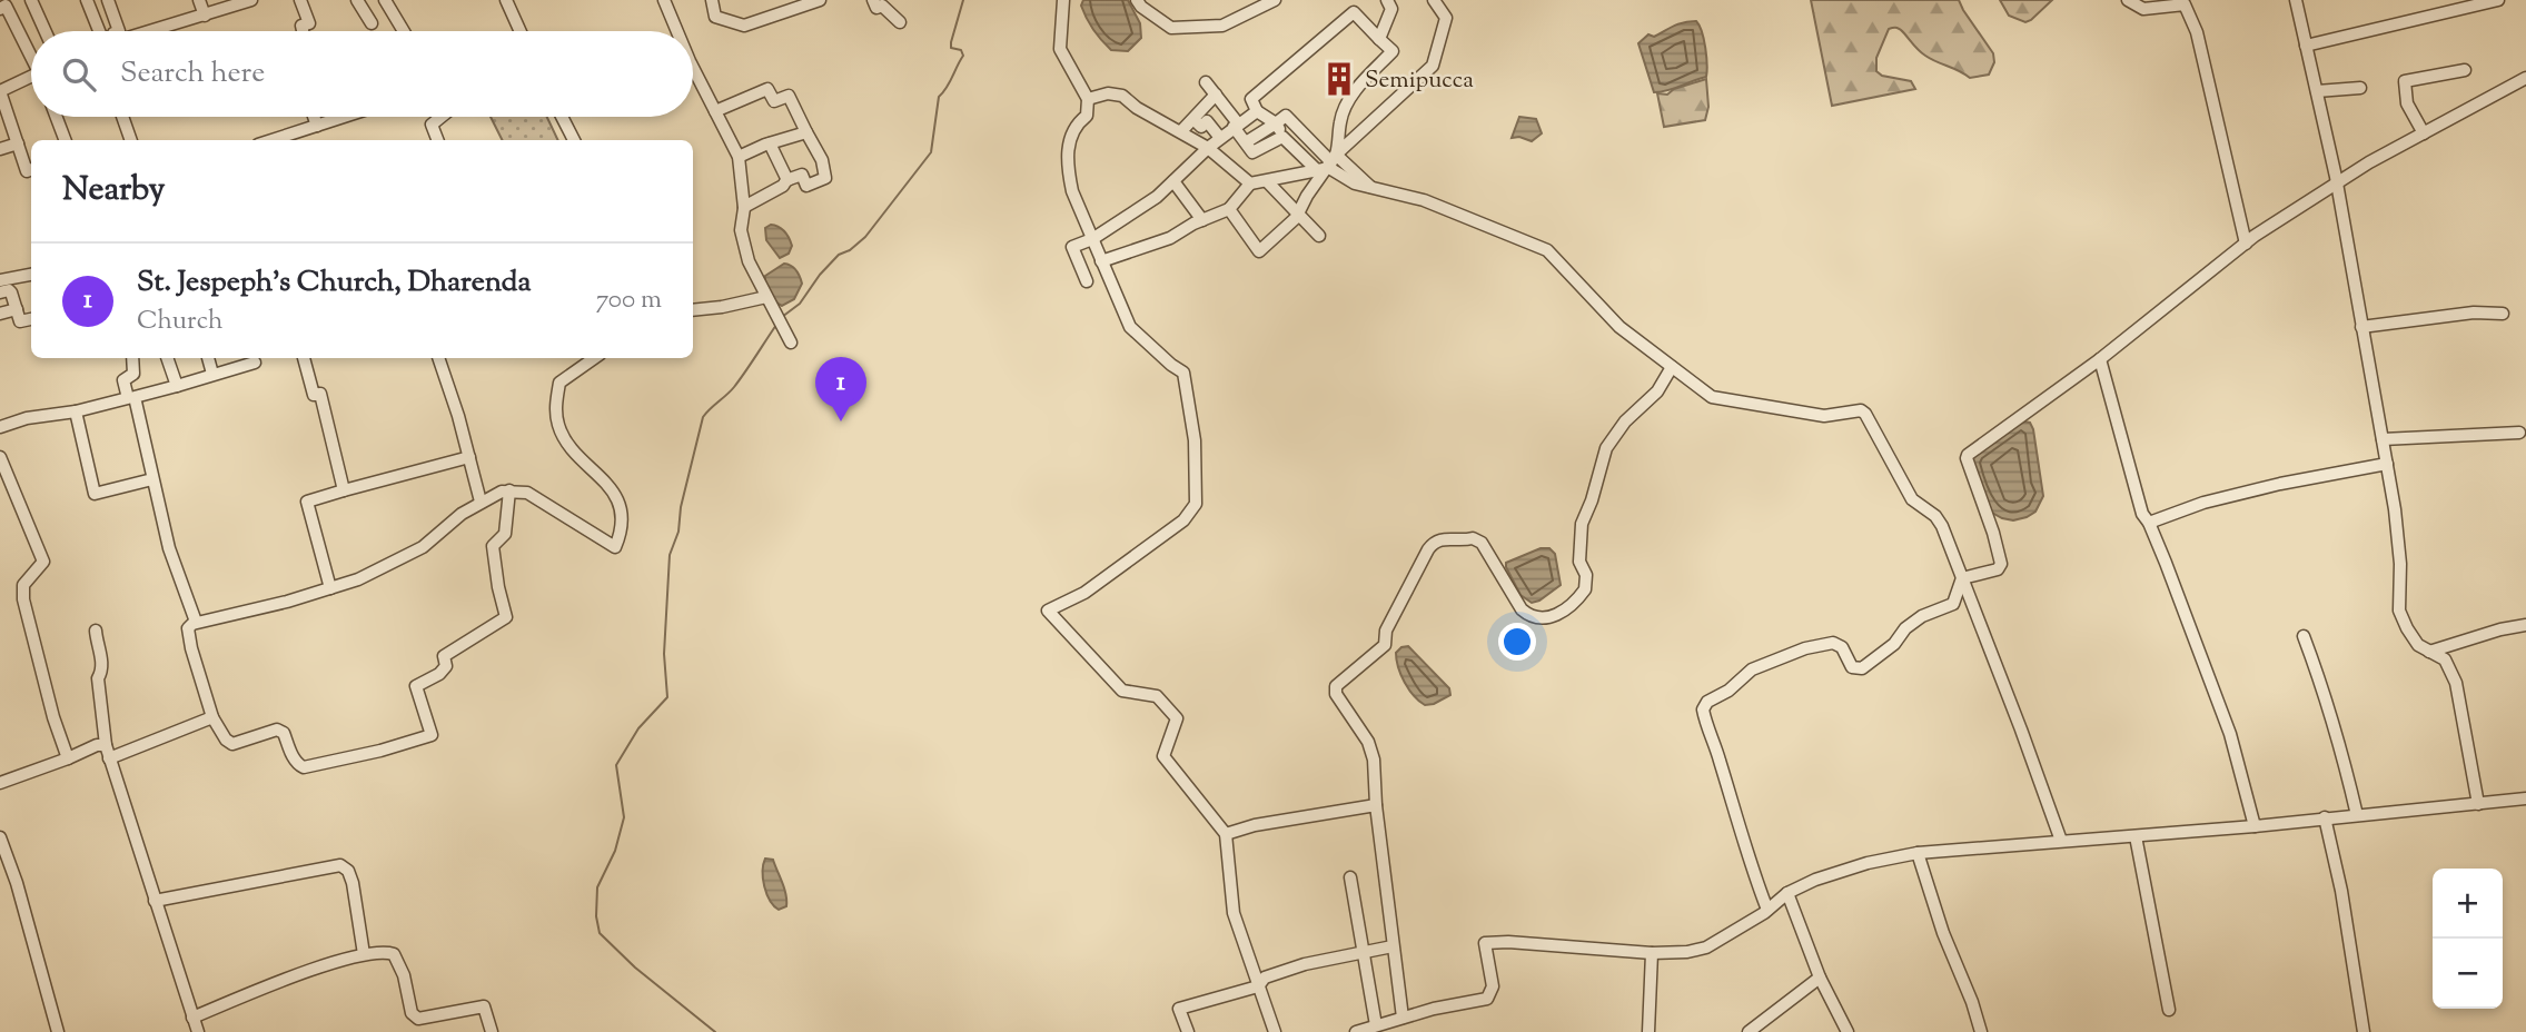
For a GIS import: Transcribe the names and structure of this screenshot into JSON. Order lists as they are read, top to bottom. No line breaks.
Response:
{"places":{"building":["Semipucca"]},"page":{"search":"Search here","heading":"Nearby","list":[{"mark":"1","name":"St. Jespeph's Church, Dharenda","note":"Church","value":"700 m"}],"pins":"1","map_buttons":["+","−"]}}
